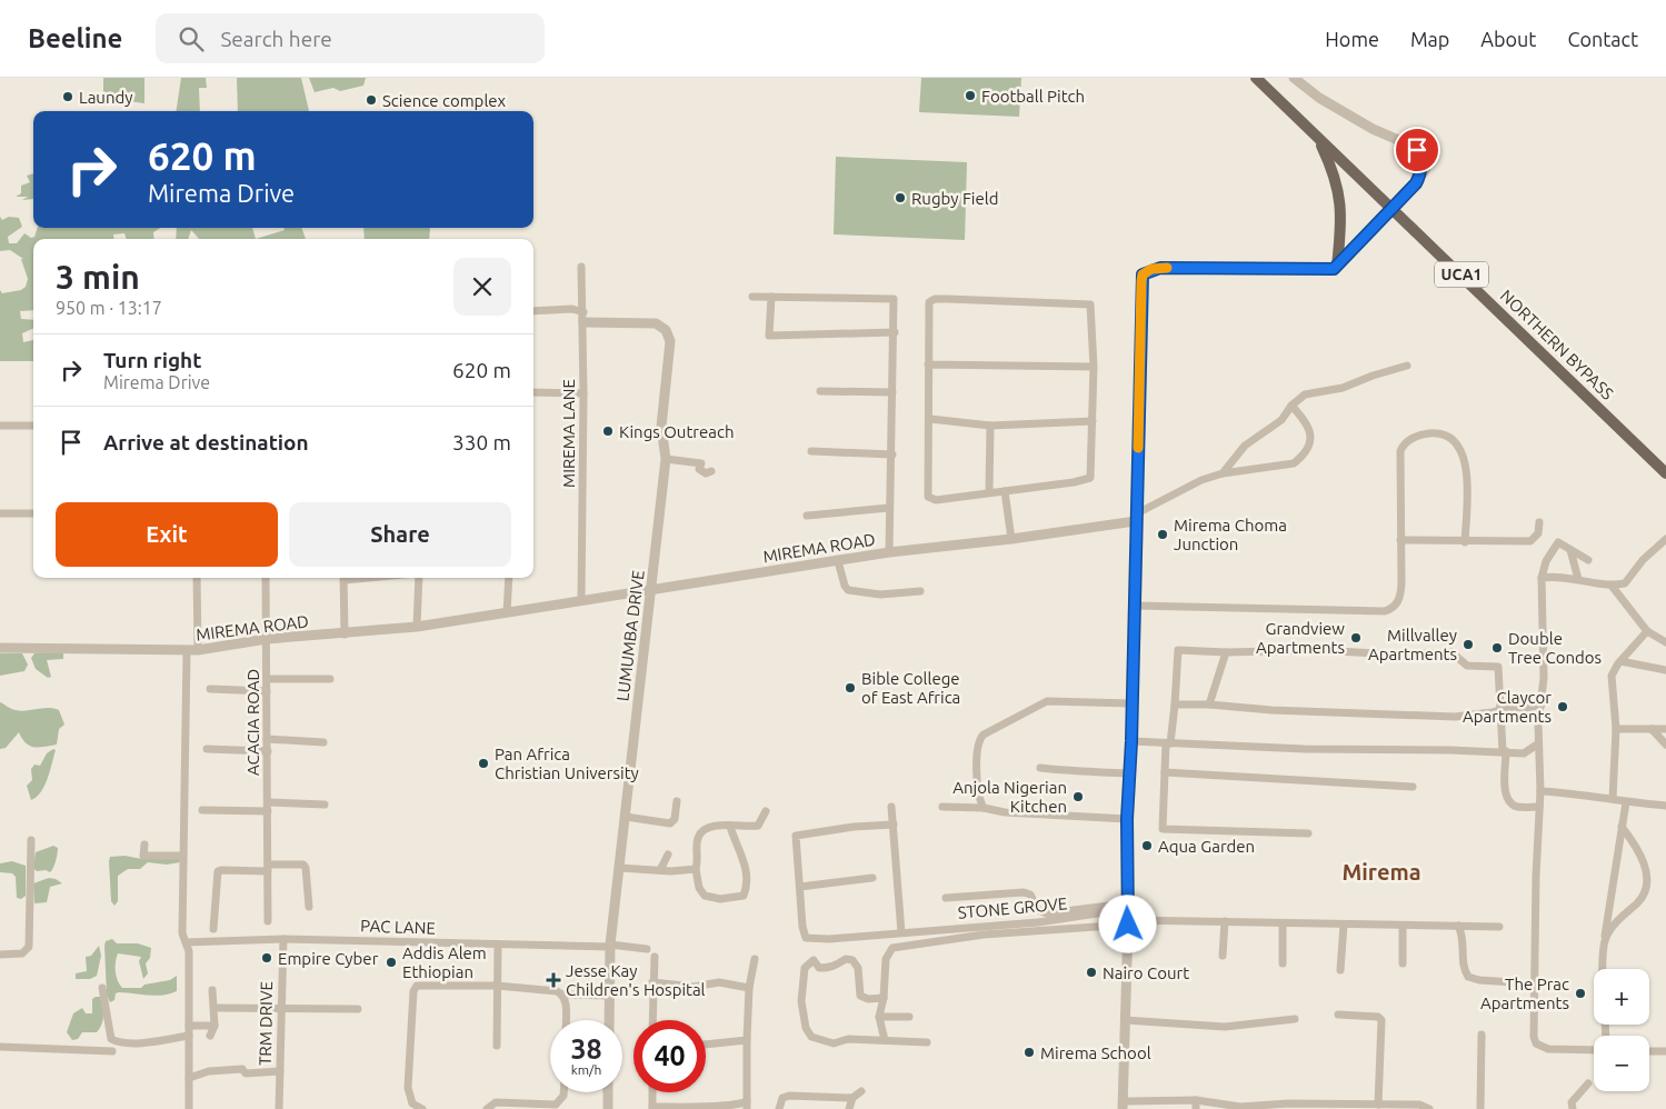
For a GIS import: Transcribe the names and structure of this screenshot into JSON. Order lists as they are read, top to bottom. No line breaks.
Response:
{"streets":{"main road":["UCA1","NORTHERN BYPASS"],"street":["MIREMA LANE","MIREMA ROAD","LUMUMBA DRIVE","ACACIA ROAD","STONE GROVE","PAC LANE","TRM DRIVE"]},"crossings":[["MIREMA LANE","MIREMA ROAD"],["MIREMA LANE","LUMUMBA DRIVE"],["MIREMA ROAD","LUMUMBA DRIVE"],["MIREMA ROAD","ACACIA ROAD"],["LUMUMBA DRIVE","PAC LANE"],["PAC LANE","TRM DRIVE"]],"districts":["Mirema"],"places":{"other":["Football Pitch","Laundy","Science complex","Rugby Field","Kings Outreach","Mirema Choma Junction","Grandview Apartments","Millvalley Apartments","Double Tree Condos","Bible College of East Africa","Claycor Apartments","Pan Africa Christian University","Anjola Nigerian Kitchen","Aqua Garden","Empire Cyber","Addis Alem Ethiopian","Nairo Court","The Prac Apartments","Mirema School"],"health":["Jesse Kay Children's Hospital"]},"page":{"header":"Beeline","search":"Search here","nav":["Home","Map","About","Contact"],"turn":["620 m","Mirema Drive"],"heading":["3 min","950 m · 13:17"],"list":[{"name":"Turn right","note":"Mirema Drive","value":"620 m"},{"name":"Arrive at destination","value":"330 m"}],"buttons":["Exit","Share"],"map_buttons":["+","−"],"speed":"38 km/h","limit":"40"}}
